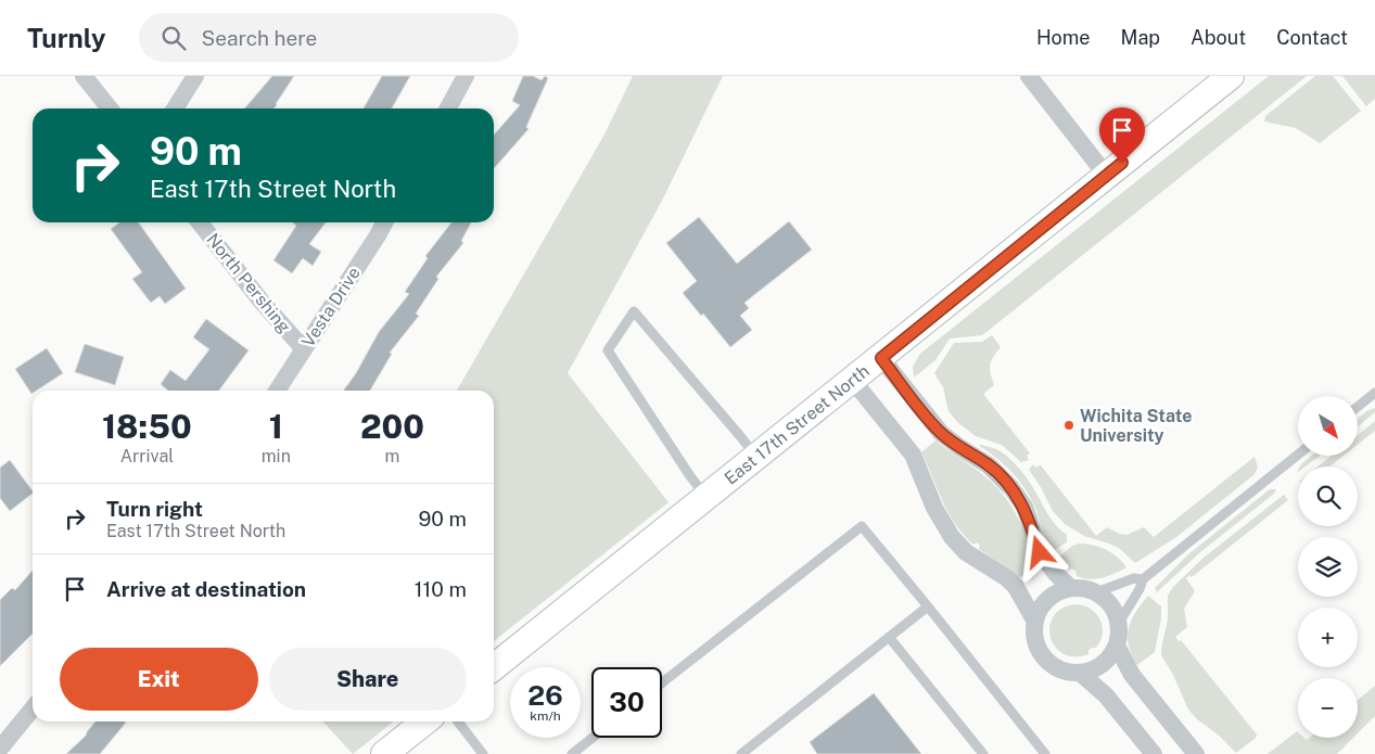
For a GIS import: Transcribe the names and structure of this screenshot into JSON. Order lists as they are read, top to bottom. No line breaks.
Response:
{"streets":{"street":["North Pershing","Vesta Drive","East 17th Street North"]},"crossings":[["North Pershing","Vesta Drive"]],"places":["Wichita State University"],"north":"bottom right","page":{"header":"Turnly","search":"Search here","nav":["Home","Map","About","Contact"],"turn":["90 m","East 17th Street North"],"eta":["18:50","Arrival","1","min","200","m"],"map_buttons":["+","−"],"list":[{"name":"Turn right","note":"East 17th Street North","value":"90 m"},{"name":"Arrive at destination","value":"110 m"}],"buttons":["Exit","Share"],"speed":"26 km/h","limit":"30"}}
